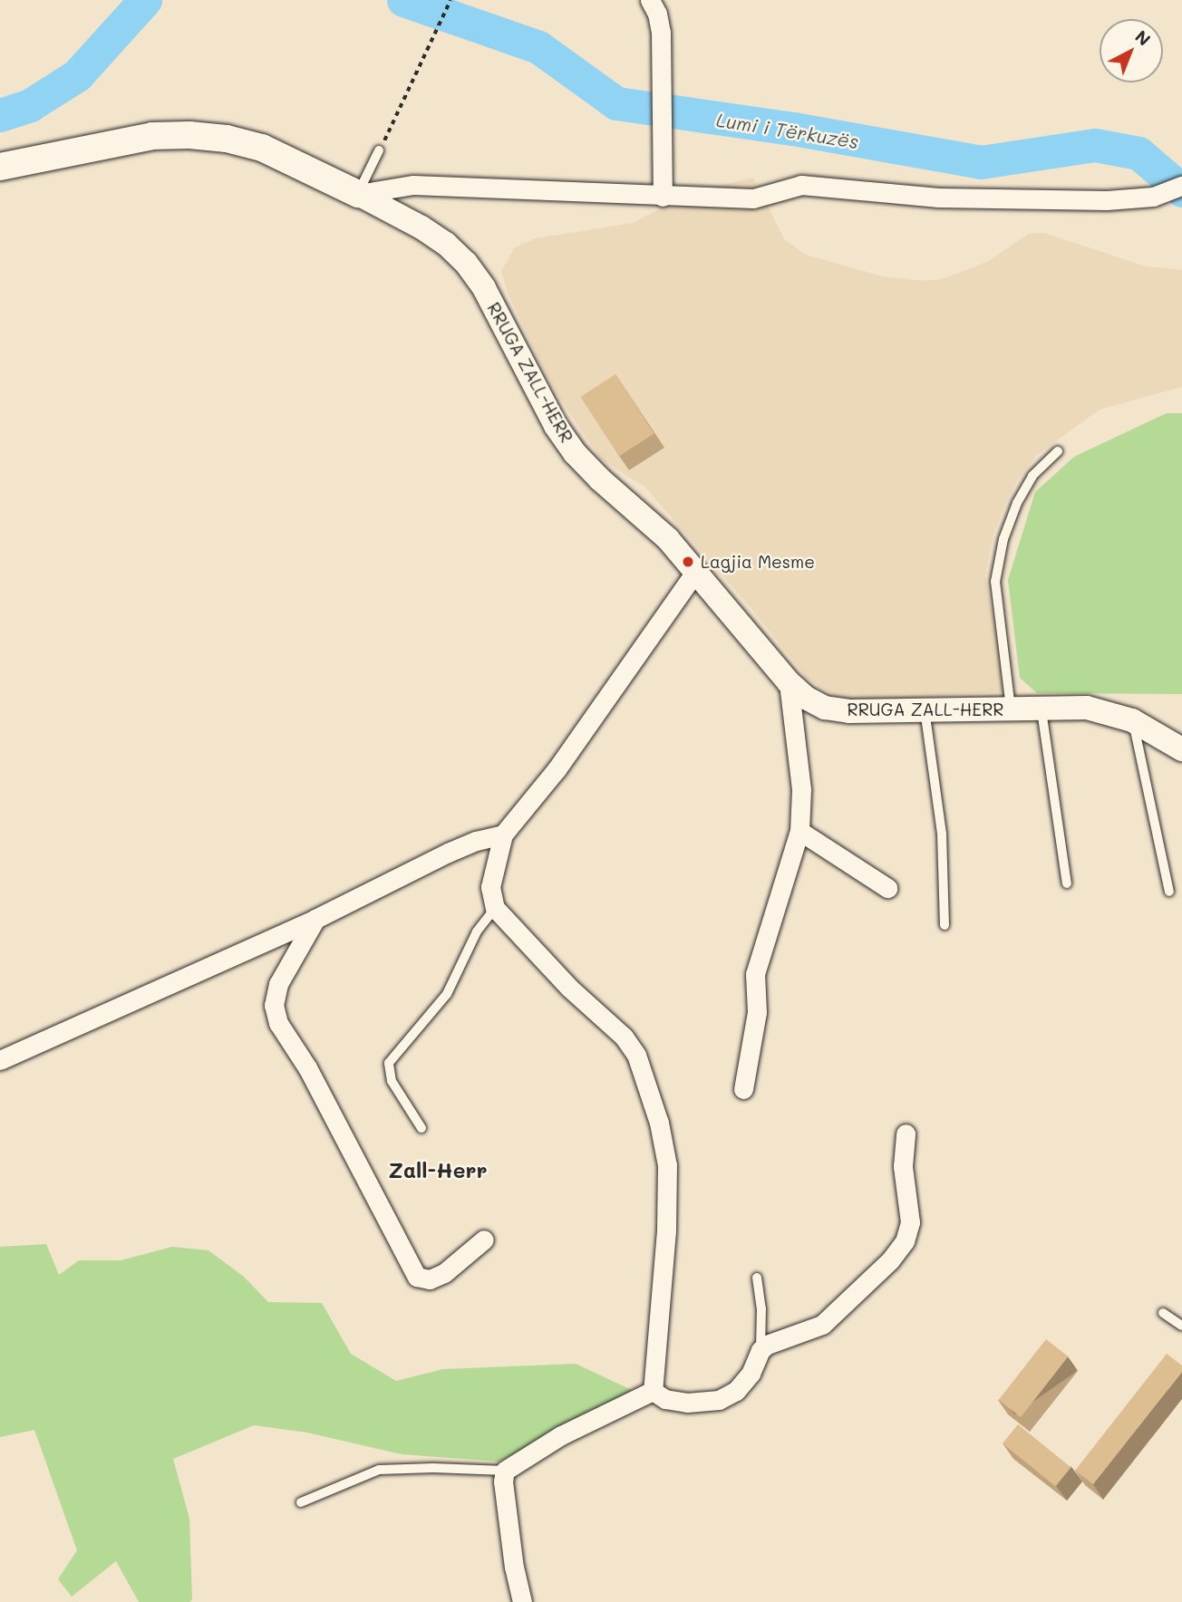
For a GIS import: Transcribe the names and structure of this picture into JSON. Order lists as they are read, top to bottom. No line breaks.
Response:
{"streets":{"main road":["RRUGA ZALL-HERR"]},"districts":["Zall-Herr"],"water":["Lumi i Tërkuzës"],"places":["Lagjia Mesme"],"north":"top right"}
